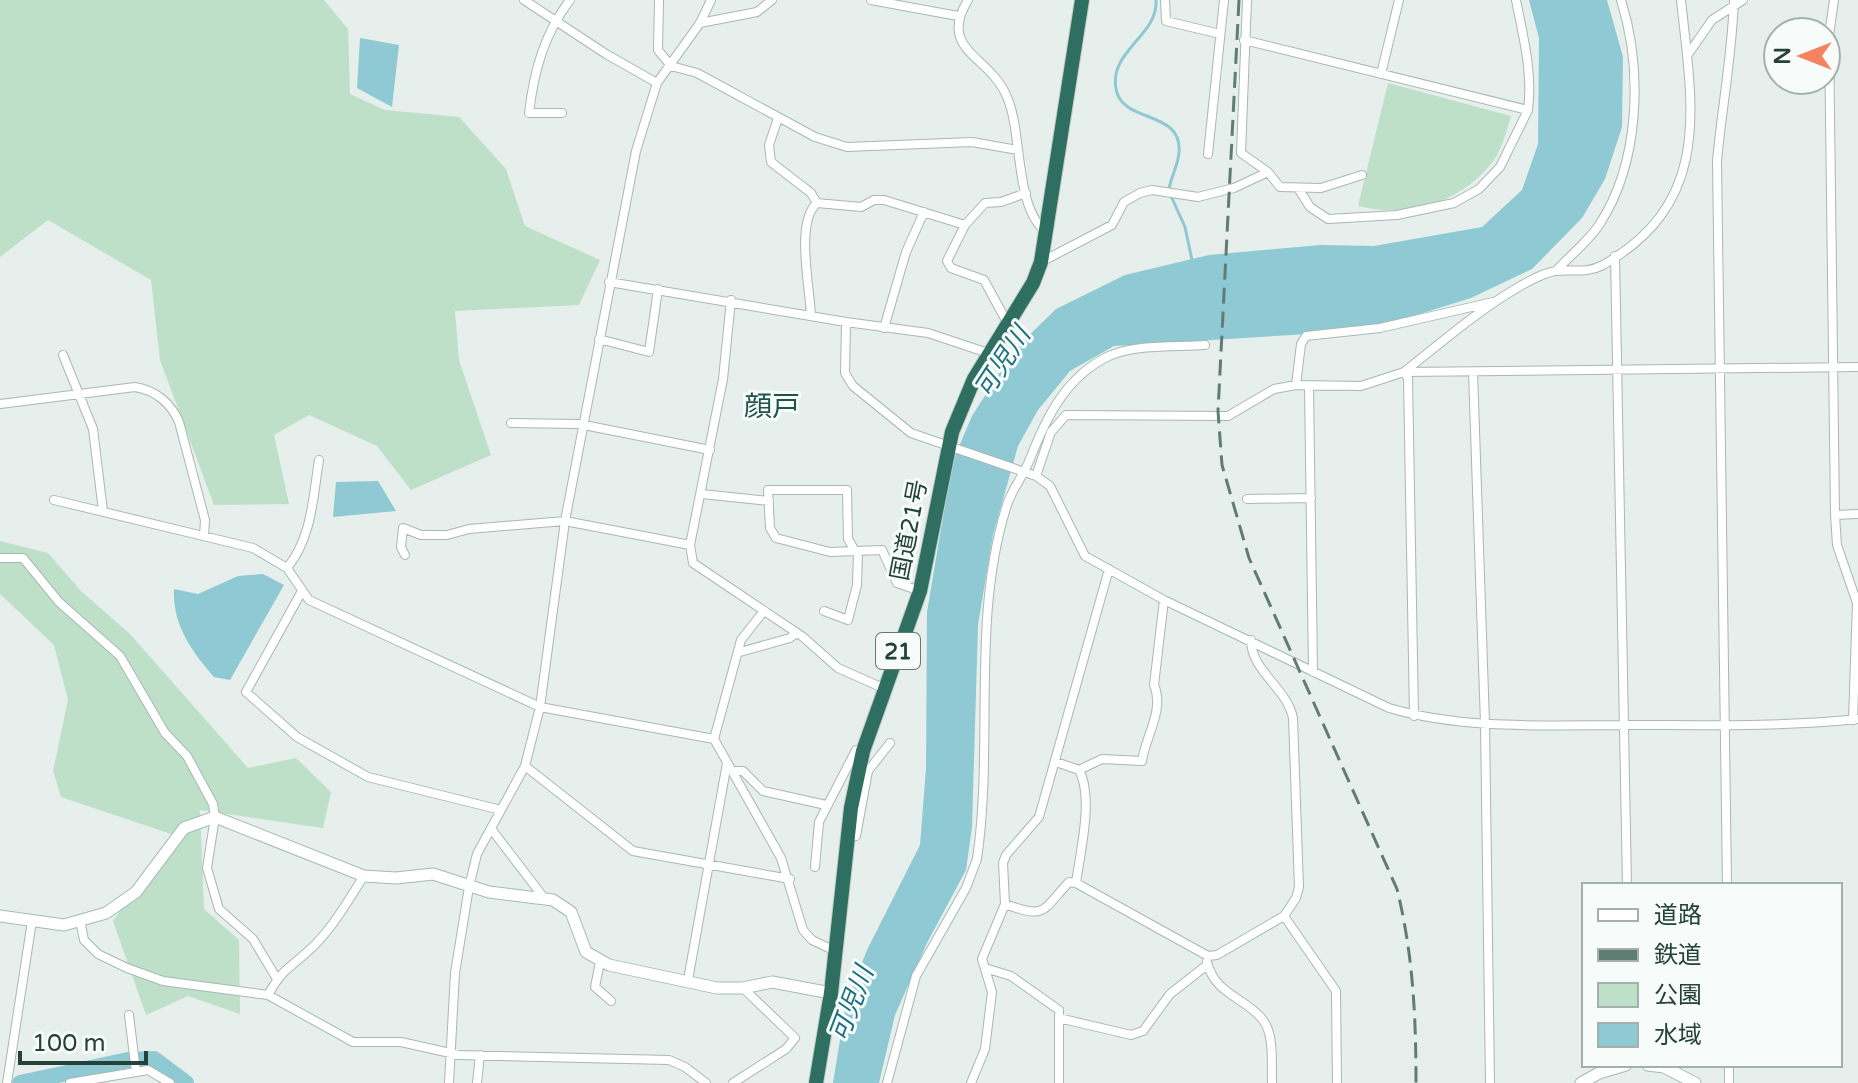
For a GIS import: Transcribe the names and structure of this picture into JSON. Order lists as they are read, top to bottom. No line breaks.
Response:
{"streets":{"highway":["国道21号","21"]},"districts":["顔戸"],"water":["可児川"],"legend":["道路","鉄道","公園","水域"],"scale_bar":"100 m","north":"left"}
